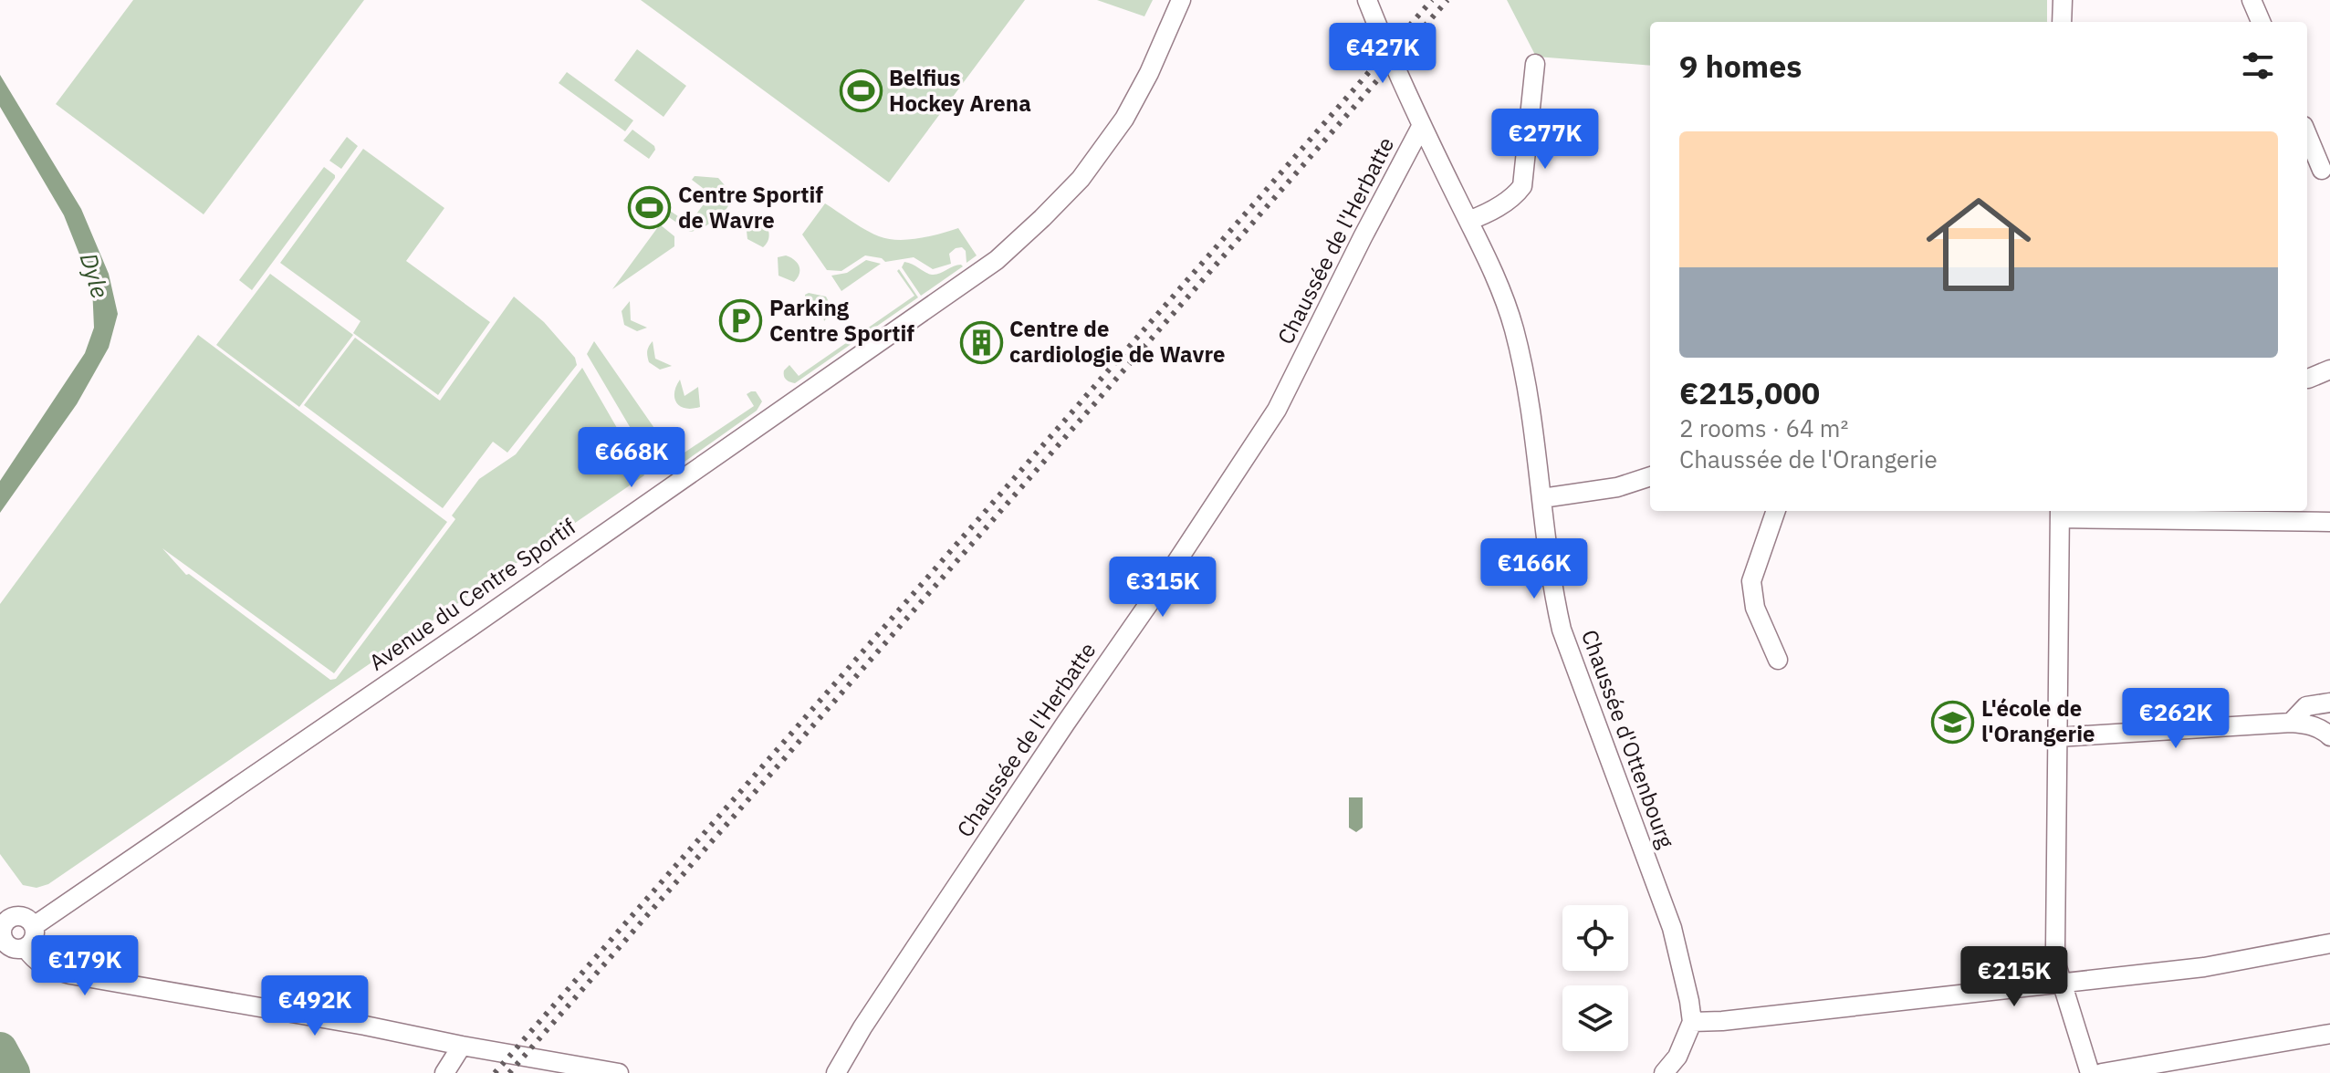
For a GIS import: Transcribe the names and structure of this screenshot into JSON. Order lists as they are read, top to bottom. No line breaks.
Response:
{"streets":{"street":["Chaussée de l'Herbatte","Avenue du Centre Sportif","Chaussée d'Ottenbourg"]},"crossings":[["Chaussée de l'Herbatte","Chaussée d'Ottenbourg"]],"water":["Dyle"],"places":{"sports":["Belfius Hockey Arena","Centre Sportif de Wavre"],"parking":["Parking Centre Sportif"],"building":["Centre de cardiologie de Wavre"],"school or university":["L'école de l'Orangerie"]},"page":{"heading":"9 homes","price":["€427K","€277K","€668K","€166K","€315K","€262K","€179K","€215K","€492K"],"list":[{"name":"€215,000","note":"2 rooms · 64 m² · Chaussée de l'Orangerie"}]}}
